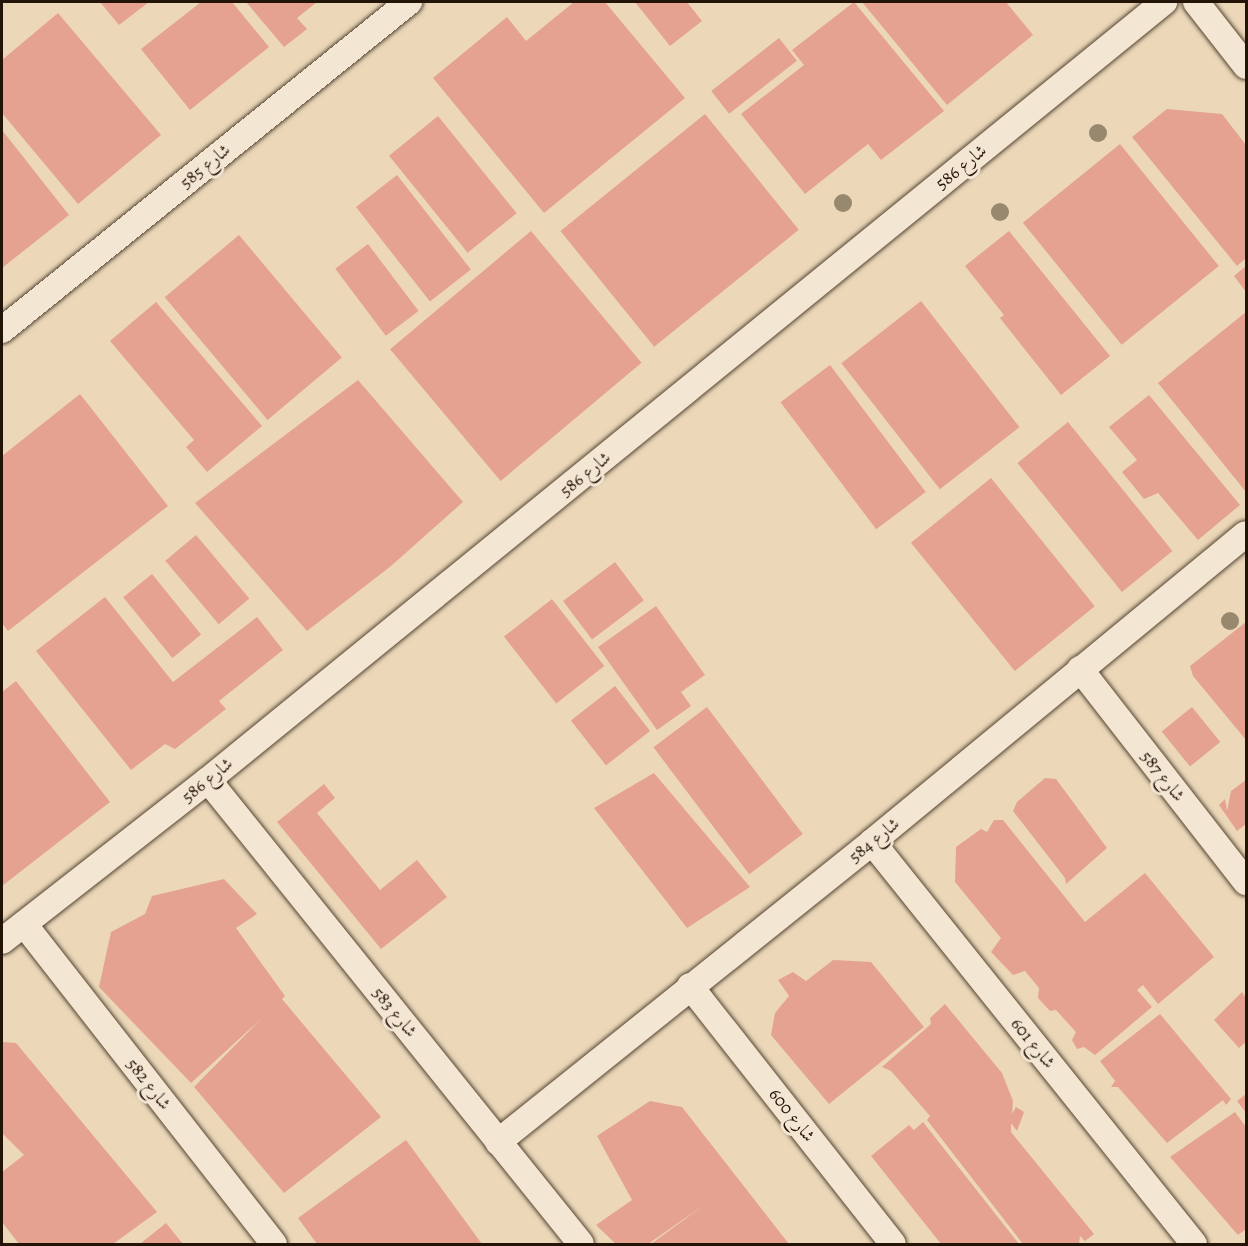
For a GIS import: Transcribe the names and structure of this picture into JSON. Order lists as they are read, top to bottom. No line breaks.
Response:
{"streets":{"street":["شارع 585","شارع 586","شارع 587","شارع 584","شارع 583","شارع 601","شارع 582","شارع 600"]},"crossings":[["شارع 586","شارع 583"],["شارع 586","شارع 582"],["شارع 587","شارع 584"],["شارع 584","شارع 583"],["شارع 584","شارع 601"],["شارع 584","شارع 600"]]}
